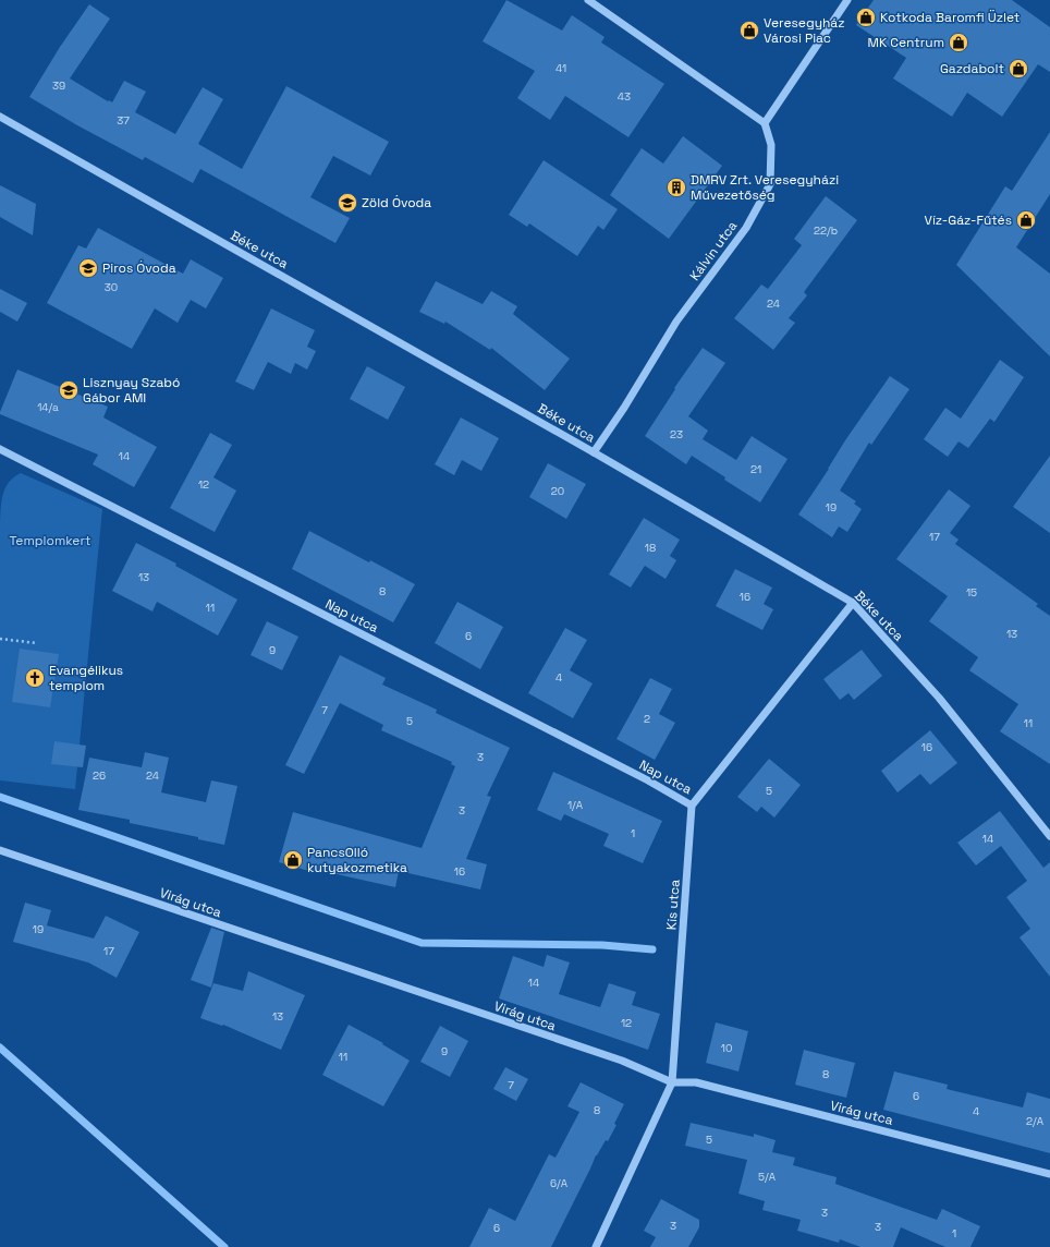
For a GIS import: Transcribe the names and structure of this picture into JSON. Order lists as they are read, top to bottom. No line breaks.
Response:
{"streets":{"street":["Béke utca","Kálvin utca","Nap utca","Virág utca","Kis utca"]},"crossings":[["Béke utca","Kálvin utca"],["Nap utca","Kis utca"],["Virág utca","Kis utca"]],"parks":["Templomkert"],"places":{"shop":["Kotkoda Baromfi Üzlet","Veresegyház Városi Piac","MK Centrum","Gazdabolt","Víz-Gáz-Fűtés","PancsOlló kutyakozmetika"],"building":["DMRV Zrt. Veresegyházi Művezetőség"],"school or university":["Zöld Óvoda","Piros Óvoda","Lisznyay Szabó Gábor AMI"],"church":["Evangélikus templom"]},"house_numbers":["41","39","43","37","22/b","30","24","14/a","23","14","21","12","20","19","17","18","13","8","15","16","11","13","6","9","4","7","2","5","11","16","3","26","24","5","1/A","3","1","14","16","19","17","14","13","12","10","9","11","8","7","6","8","4","2/A","5","5/A","6/A","3","3","3","6","1"]}
